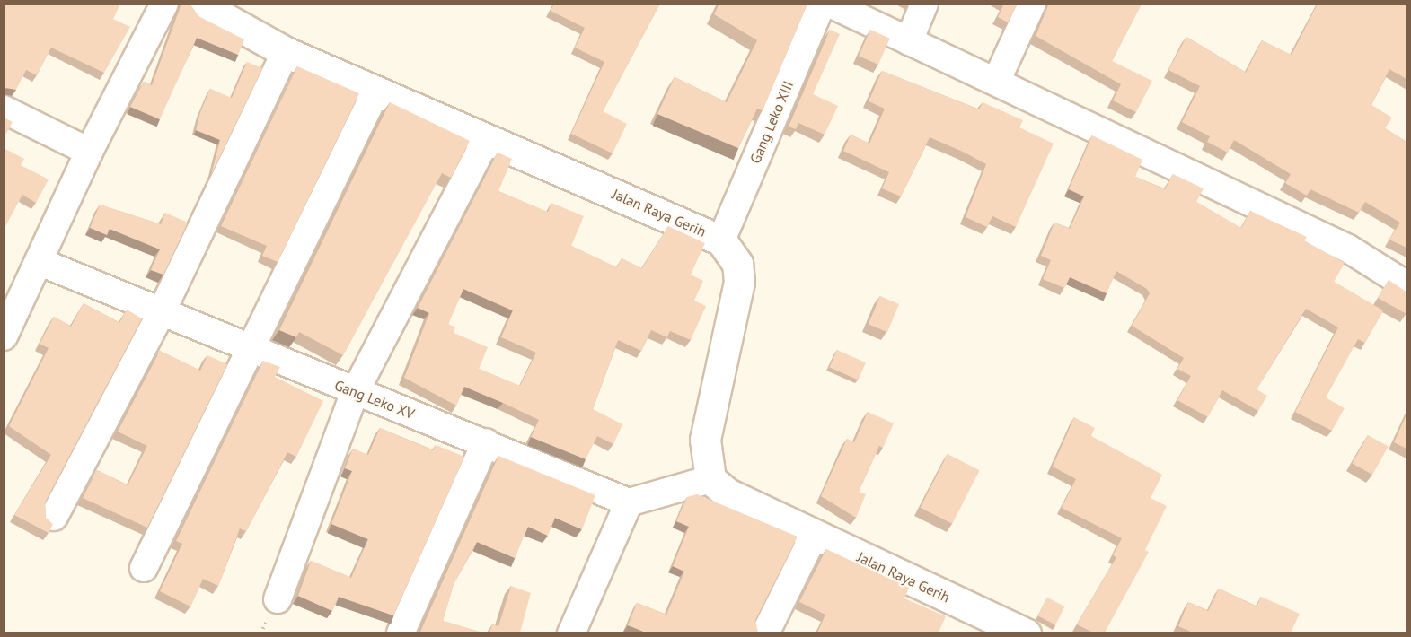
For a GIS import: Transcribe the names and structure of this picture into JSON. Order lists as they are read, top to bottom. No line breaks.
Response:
{"streets":{"street":["Gang Leko XIII","Jalan Raya Gerih","Gang Leko XV"]},"crossings":[["Gang Leko XIII","Jalan Raya Gerih"]]}
